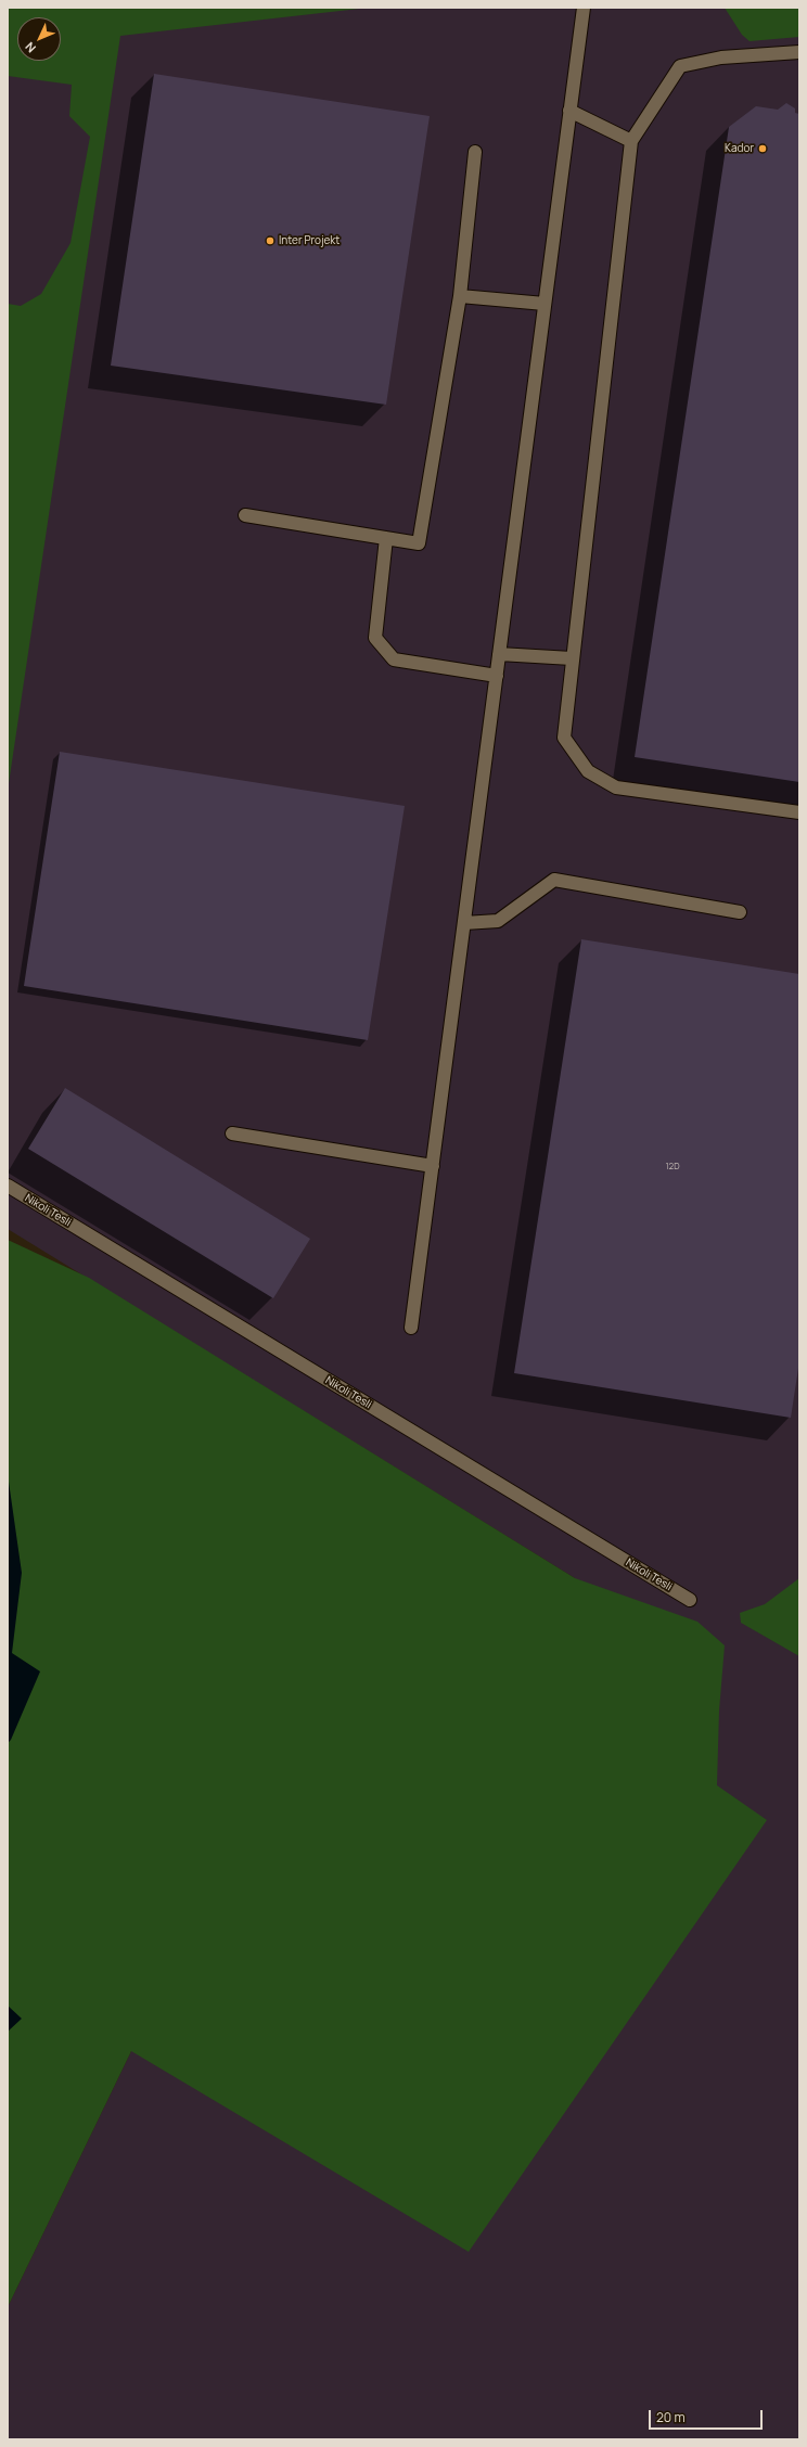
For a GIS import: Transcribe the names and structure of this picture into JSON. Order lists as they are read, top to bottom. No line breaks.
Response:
{"streets":{"lane":["Nikoli Tesli"]},"places":["Kador","Inter Projekt"],"house_numbers":["12D"],"scale_bar":"20 m","north":"bottom left"}
